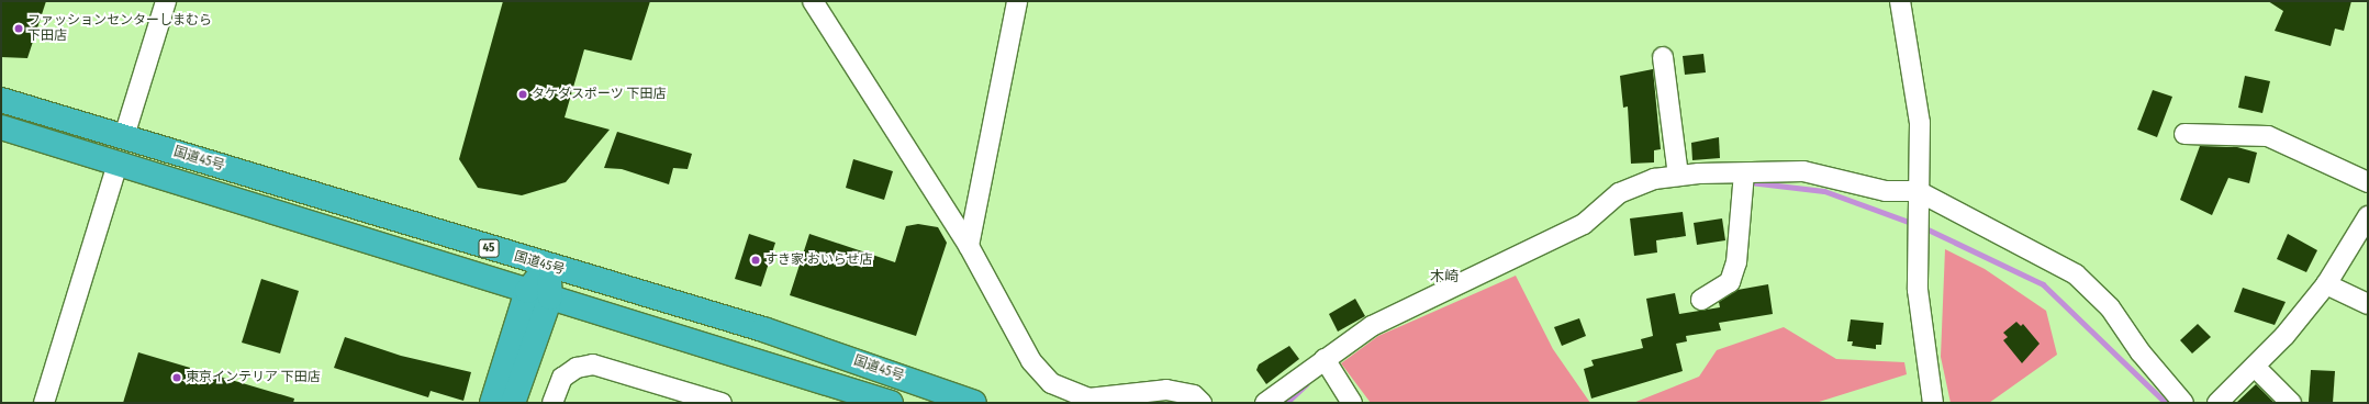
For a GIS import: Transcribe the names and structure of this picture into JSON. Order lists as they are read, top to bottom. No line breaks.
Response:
{"streets":{"highway":["国道45号","45"]},"districts":["木崎"],"places":["ファッションセンターしまむら 下田店","タケダスポーツ 下田店","すき家 おいらせ店","東京インテリア 下田店"]}
